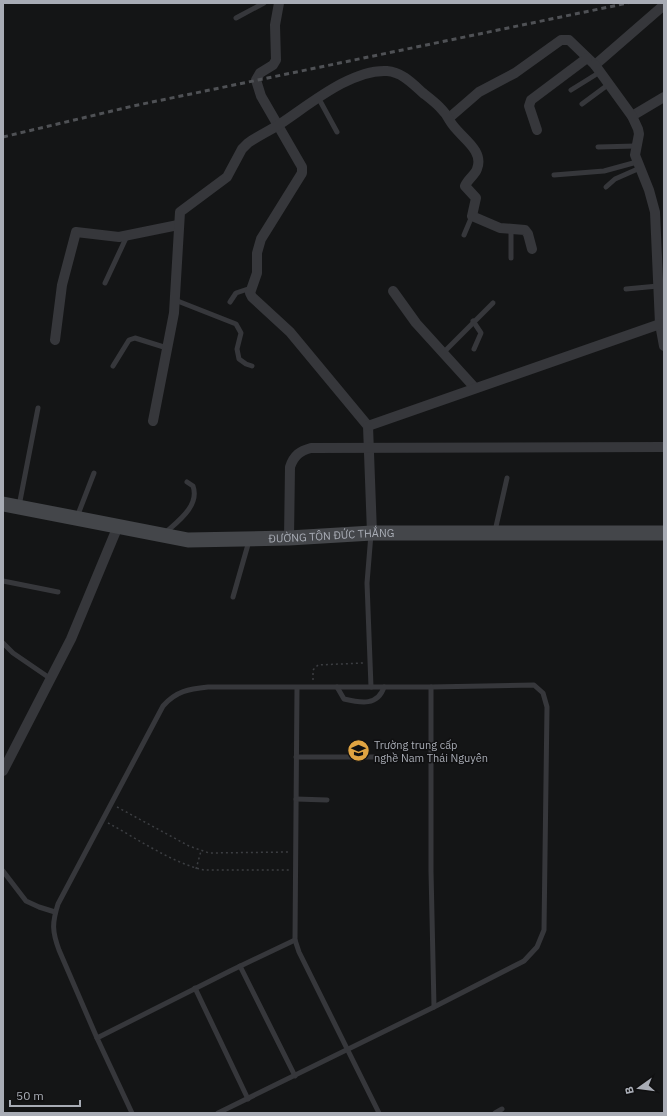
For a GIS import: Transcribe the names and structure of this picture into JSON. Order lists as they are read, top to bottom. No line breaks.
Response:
{"streets":{"main road":["ĐƯỜNG TÔN ĐỨC THẮNG"]},"places":{"school or university":["Trường trung cấp nghề Nam Thái Nguyên"]},"scale_bar":"50 m","north":"left"}
